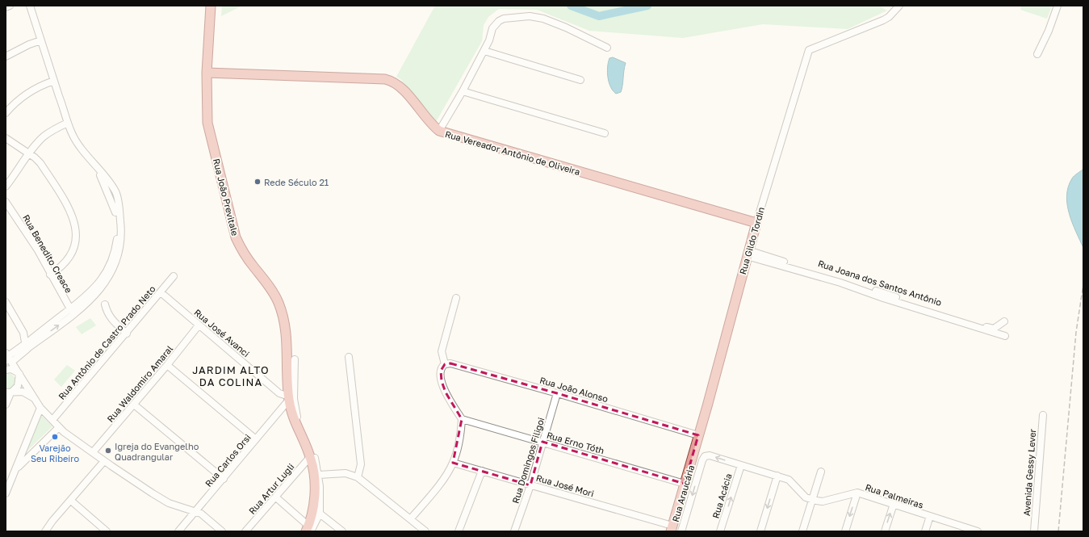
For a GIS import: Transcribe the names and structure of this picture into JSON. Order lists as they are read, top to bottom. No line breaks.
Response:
{"streets":{"main road":["Rua Vereador Antônio de Oliveira","Rua João Previtale","Rua Gildo Tordin"],"street":["Rua Benedito Creace","Rua Joana dos Santos Antônio","Rua José Avanci","Rua Antônio de Castro Prado Neto","Rua Waldomiro Amaral","Rua João Alonso","Rua Erno Tóth","Rua Carlos Orsi","Rua Domingos Filigoi","Avenida Gessy Lever","Rua José Mori","Rua Artur Lugli","Rua Araucária","Rua Acácia","Rua Palmeiras"]},"crossings":[["Rua Vereador Antônio de Oliveira","Rua João Previtale"],["Rua Vereador Antônio de Oliveira","Rua Gildo Tordin"],["Rua João Previtale","Rua José Avanci"],["Rua João Previtale","Rua Carlos Orsi"],["Rua João Previtale","Rua Artur Lugli"],["Rua Gildo Tordin","Rua Joana dos Santos Antônio"],["Rua Gildo Tordin","Rua João Alonso"],["Rua Gildo Tordin","Rua Erno Tóth"],["Rua Gildo Tordin","Rua José Mori"],["Rua José Avanci","Rua Antônio de Castro Prado Neto"],["Rua José Avanci","Rua Waldomiro Amaral"],["Rua José Avanci","Rua Carlos Orsi"],["Rua João Alonso","Rua Domingos Filigoi"],["Rua Erno Tóth","Rua Domingos Filigoi"],["Rua Domingos Filigoi","Rua José Mori"],["Rua Araucária","Rua Acácia"]],"districts":["JARDIM ALTO DA COLINA"],"places":["Rede Século 21","Varejão Seu Ribeiro","Igreja do Evangelho Quadrangular"]}
